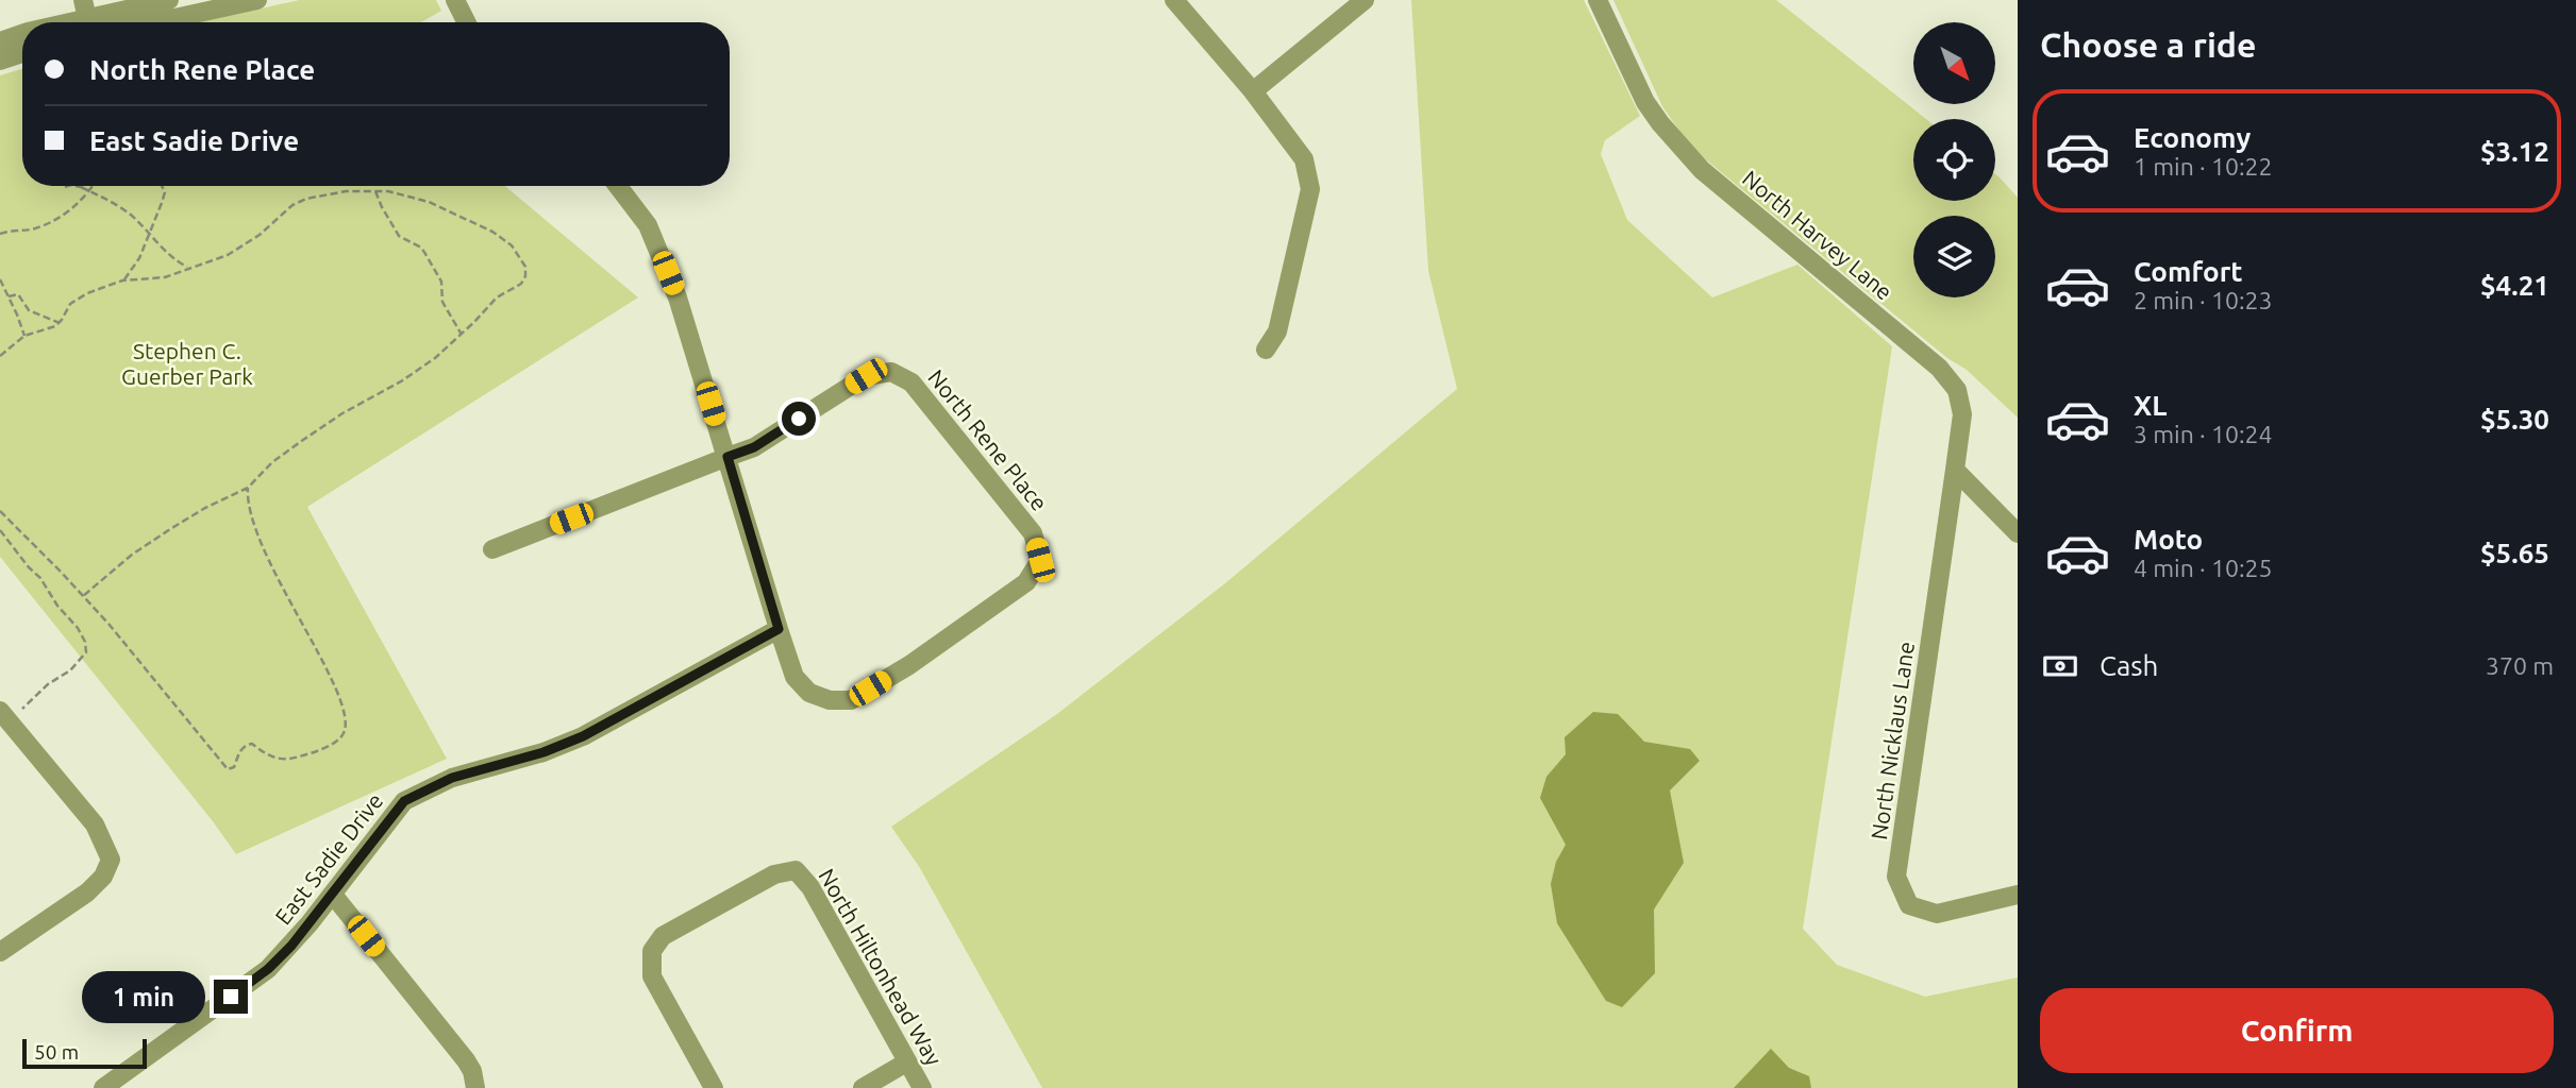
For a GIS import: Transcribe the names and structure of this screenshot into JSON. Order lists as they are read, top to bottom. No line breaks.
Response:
{"streets":{"street":["North Harvey Lane","North Rene Place","North Nicklaus Lane","East Sadie Drive","North Hiltonhead Way"]},"crossings":[["North Harvey Lane","North Nicklaus Lane"],["North Rene Place","East Sadie Drive"]],"parks":["Stephen C. Guerber Park"],"scale_bar":"50 m","north":"bottom right","page":{"heading":"Choose a ride","banner":["North Rene Place","East Sadie Drive"],"list":[{"name":"Economy","note":"1 min · 10:22","value":"$3.12"},{"name":"Comfort","note":"2 min · 10:23","value":"$4.21"},{"name":"XL","note":"3 min · 10:24","value":"$5.30"},{"name":"Moto","note":"4 min · 10:25","value":"$5.65"}],"pay":["Cash","370 m"],"bubble":"1 min","buttons":"Confirm","scale":"50 m"}}
